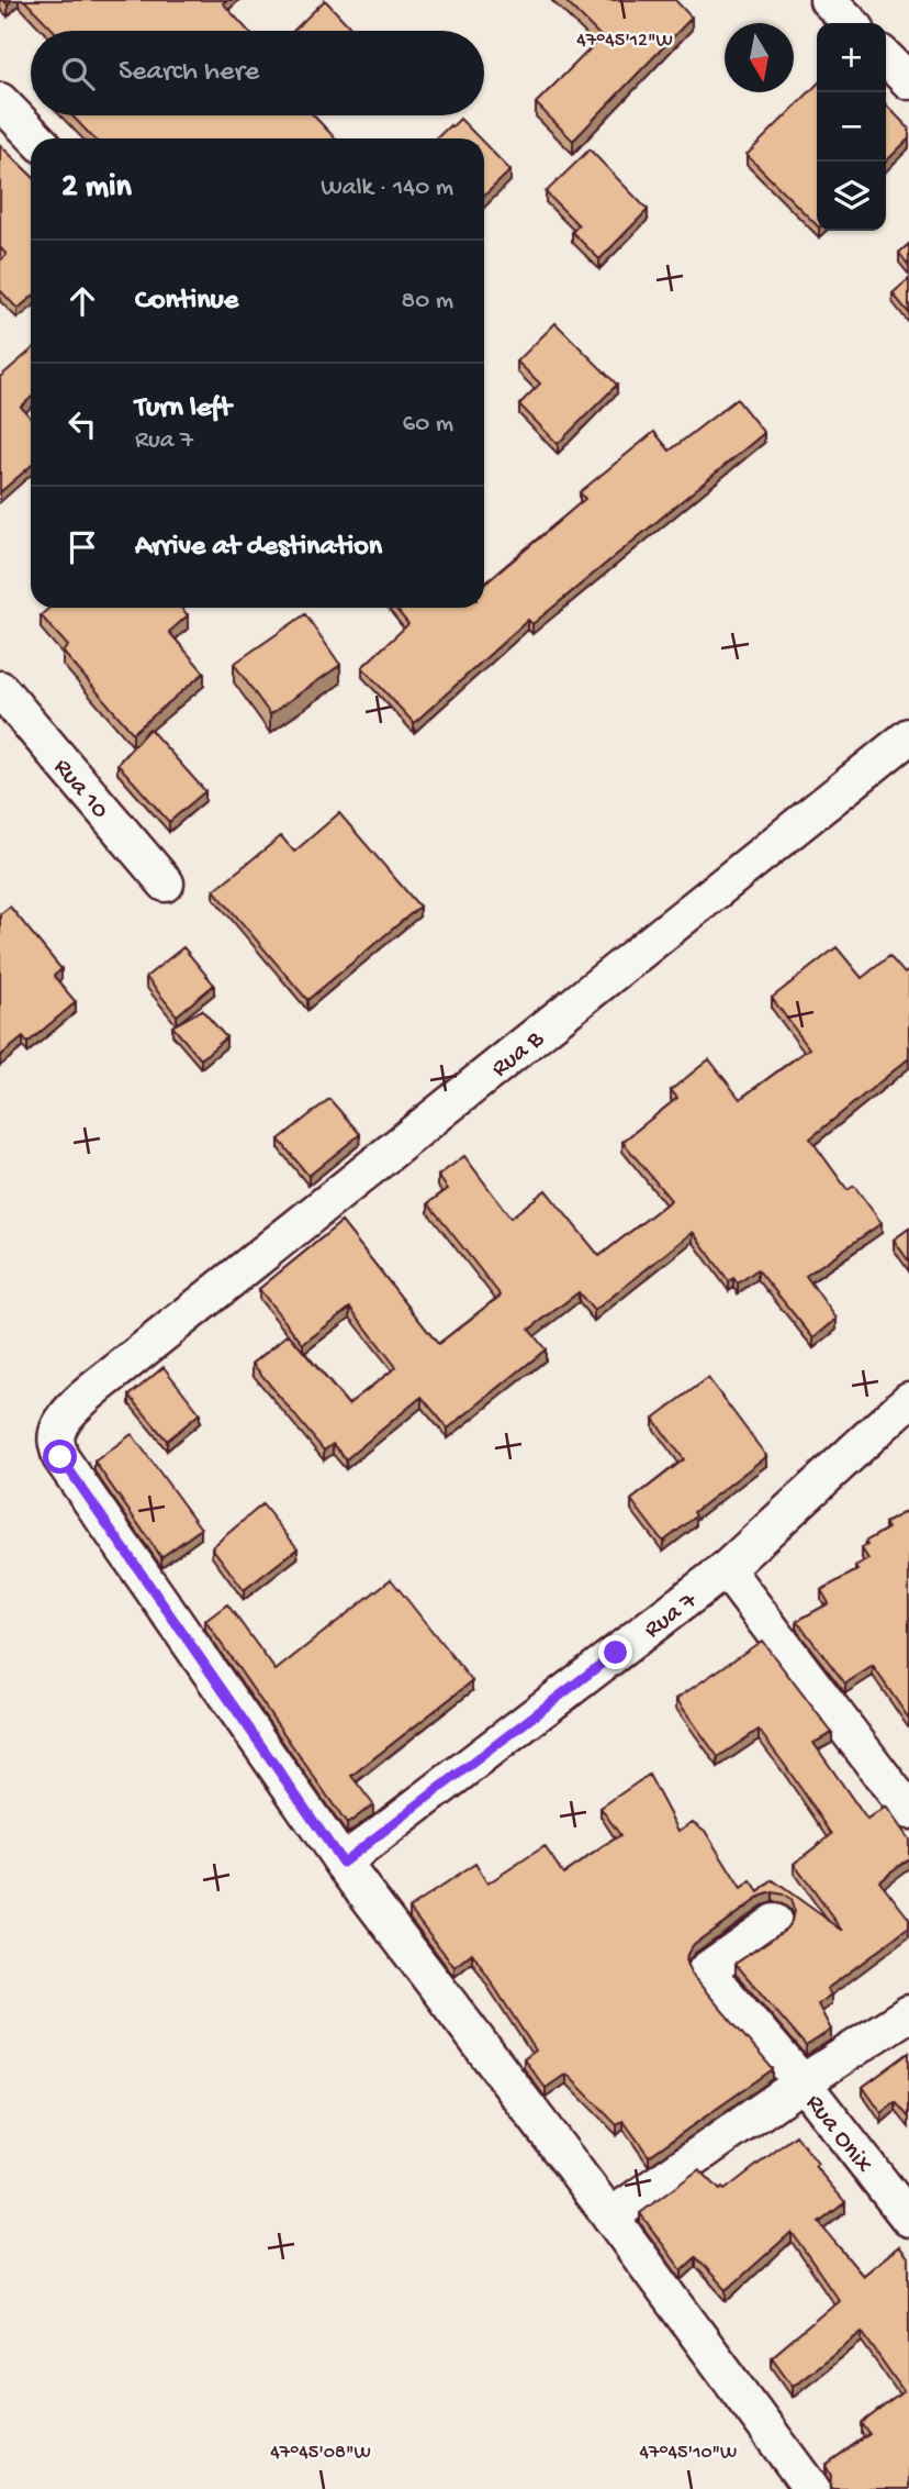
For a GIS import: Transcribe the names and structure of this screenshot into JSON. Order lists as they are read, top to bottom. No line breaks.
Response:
{"streets":{"street":["Rua 10","Rua B","Rua 7","Rua Onix"]},"crossings":[["Rua B","Rua 7"]],"north":"bottom","page":{"map_buttons":["+","−"],"search":"Search here","heading":["2 min","Walk · 140 m"],"list":[["Continue","80 m"],["Turn left","Rua 7","60 m"],"Arrive at destination"]},"coordinates":["47°45'12\"W","47°45'08\"W","47°45'10\"W"]}
